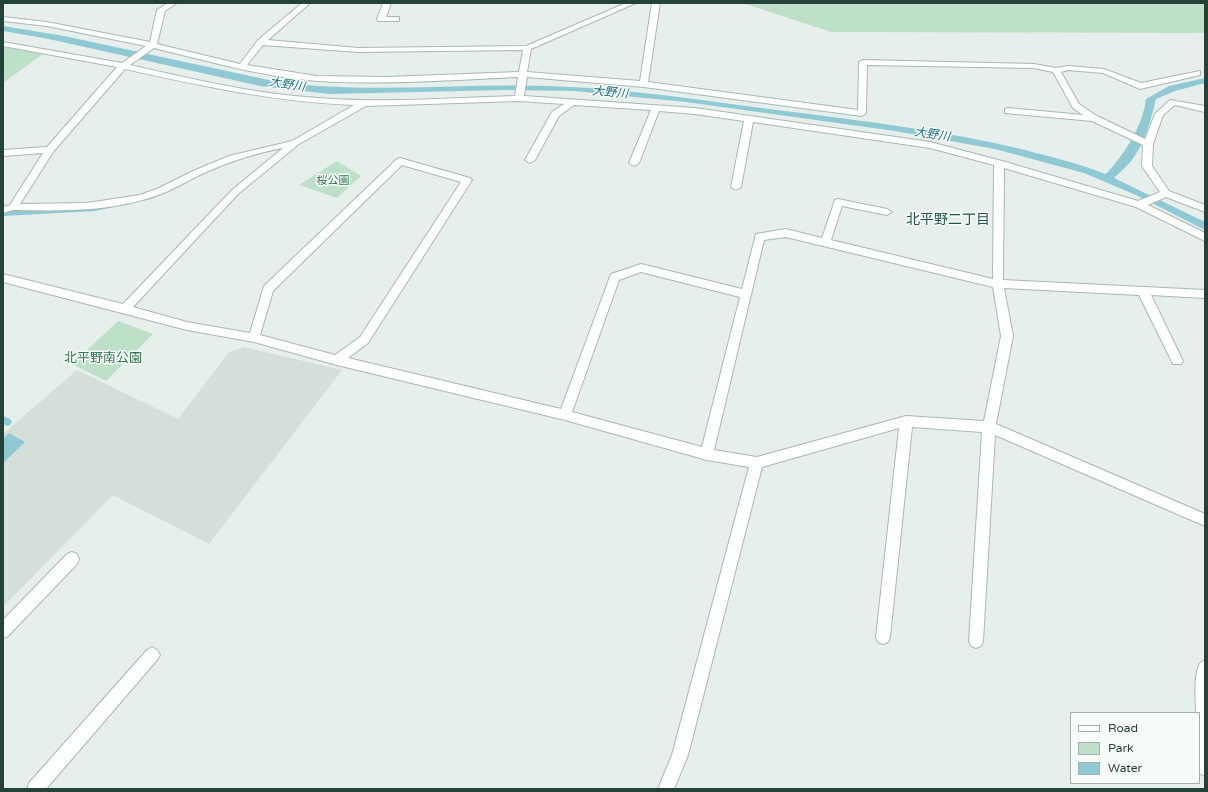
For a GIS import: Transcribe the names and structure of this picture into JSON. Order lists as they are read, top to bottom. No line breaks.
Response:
{"districts":["北平野二丁目"],"water":["大野川"],"parks":["桜公園","北平野南公園"],"legend":["Road","Park","Water"]}
